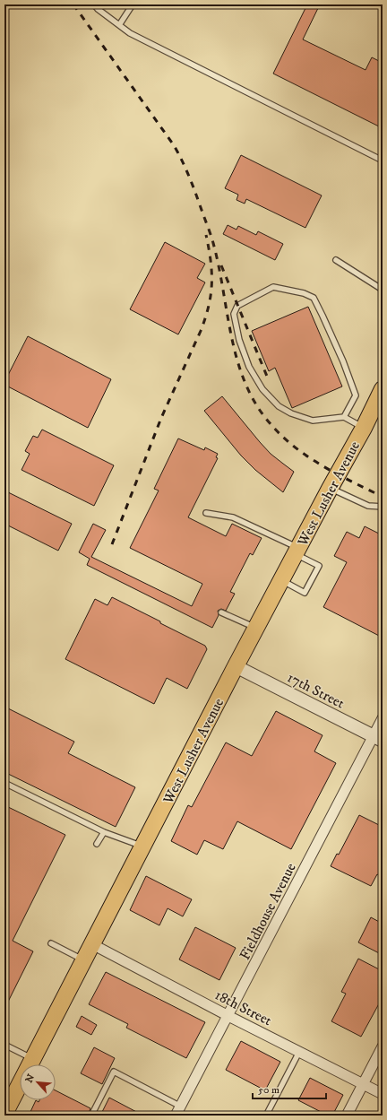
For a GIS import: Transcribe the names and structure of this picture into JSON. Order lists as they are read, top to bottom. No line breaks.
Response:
{"streets":{"main road":["West Lusher Avenue"],"street":["17th Street","Fieldhouse Avenue","18th Street"]},"crossings":[["West Lusher Avenue","17th Street"],["West Lusher Avenue","18th Street"],["17th Street","Fieldhouse Avenue"],["Fieldhouse Avenue","18th Street"]],"scale_bar":"50 m","north":"top left"}
